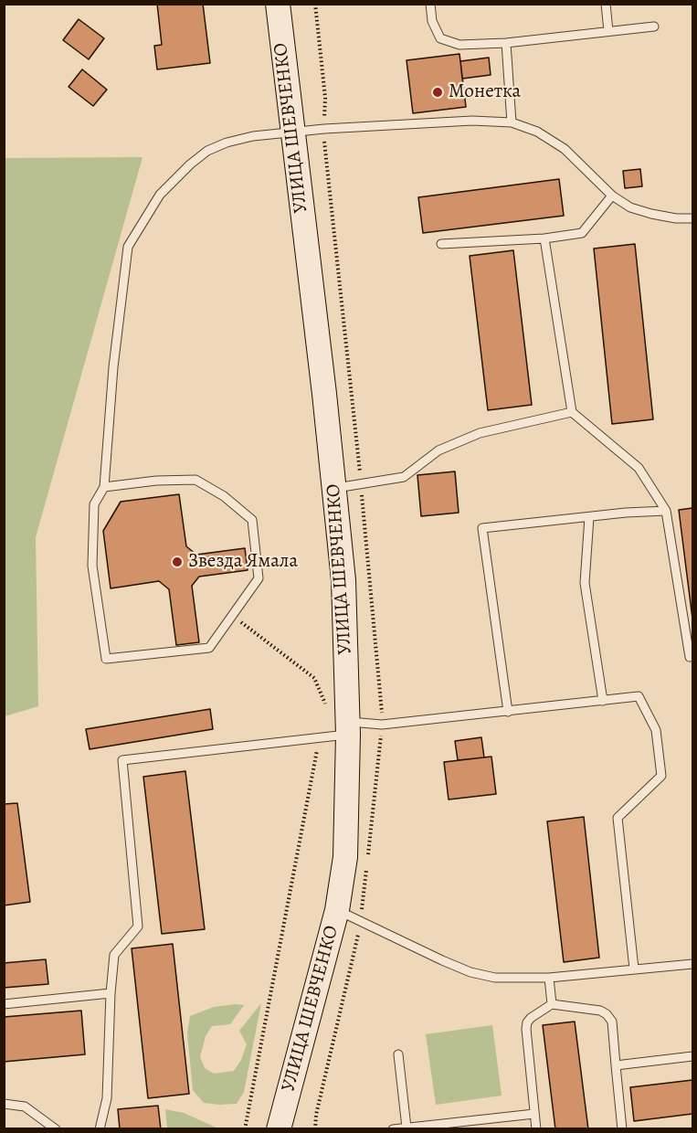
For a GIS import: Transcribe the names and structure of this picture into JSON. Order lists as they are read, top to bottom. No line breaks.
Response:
{"streets":{"street":["УЛИЦА ШЕВЧЕНКО"]},"places":["Монетка","Звезда Ямала"]}
